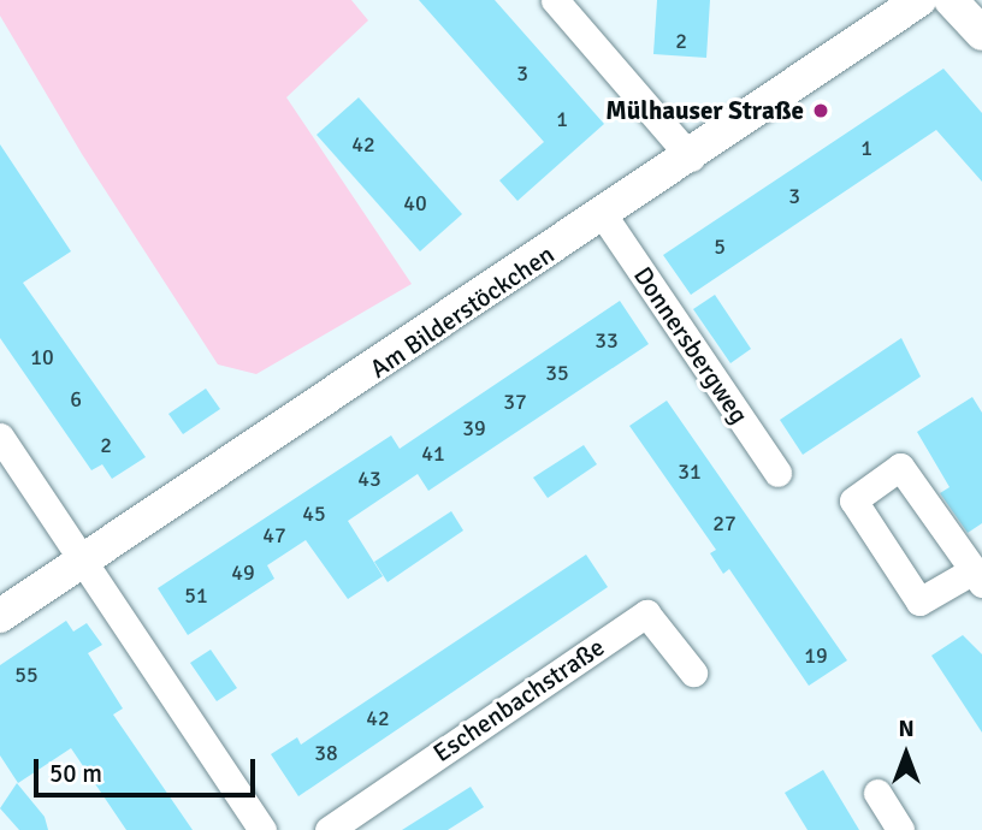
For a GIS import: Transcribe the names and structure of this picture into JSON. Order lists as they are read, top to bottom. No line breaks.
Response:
{"streets":{"street":["Am Bilderstöckchen","Donnersbergweg","Eschenbachstraße"]},"crossings":[["Am Bilderstöckchen","Donnersbergweg"]],"places":["Mülhauser Straße"],"house_numbers":["2","3","1","42","1","3","40","5","33","10","35","6","37","39","2","41","31","43","45","27","47","49","51","19","55","42","38"],"scale_bar":"50 m","north":"top"}
